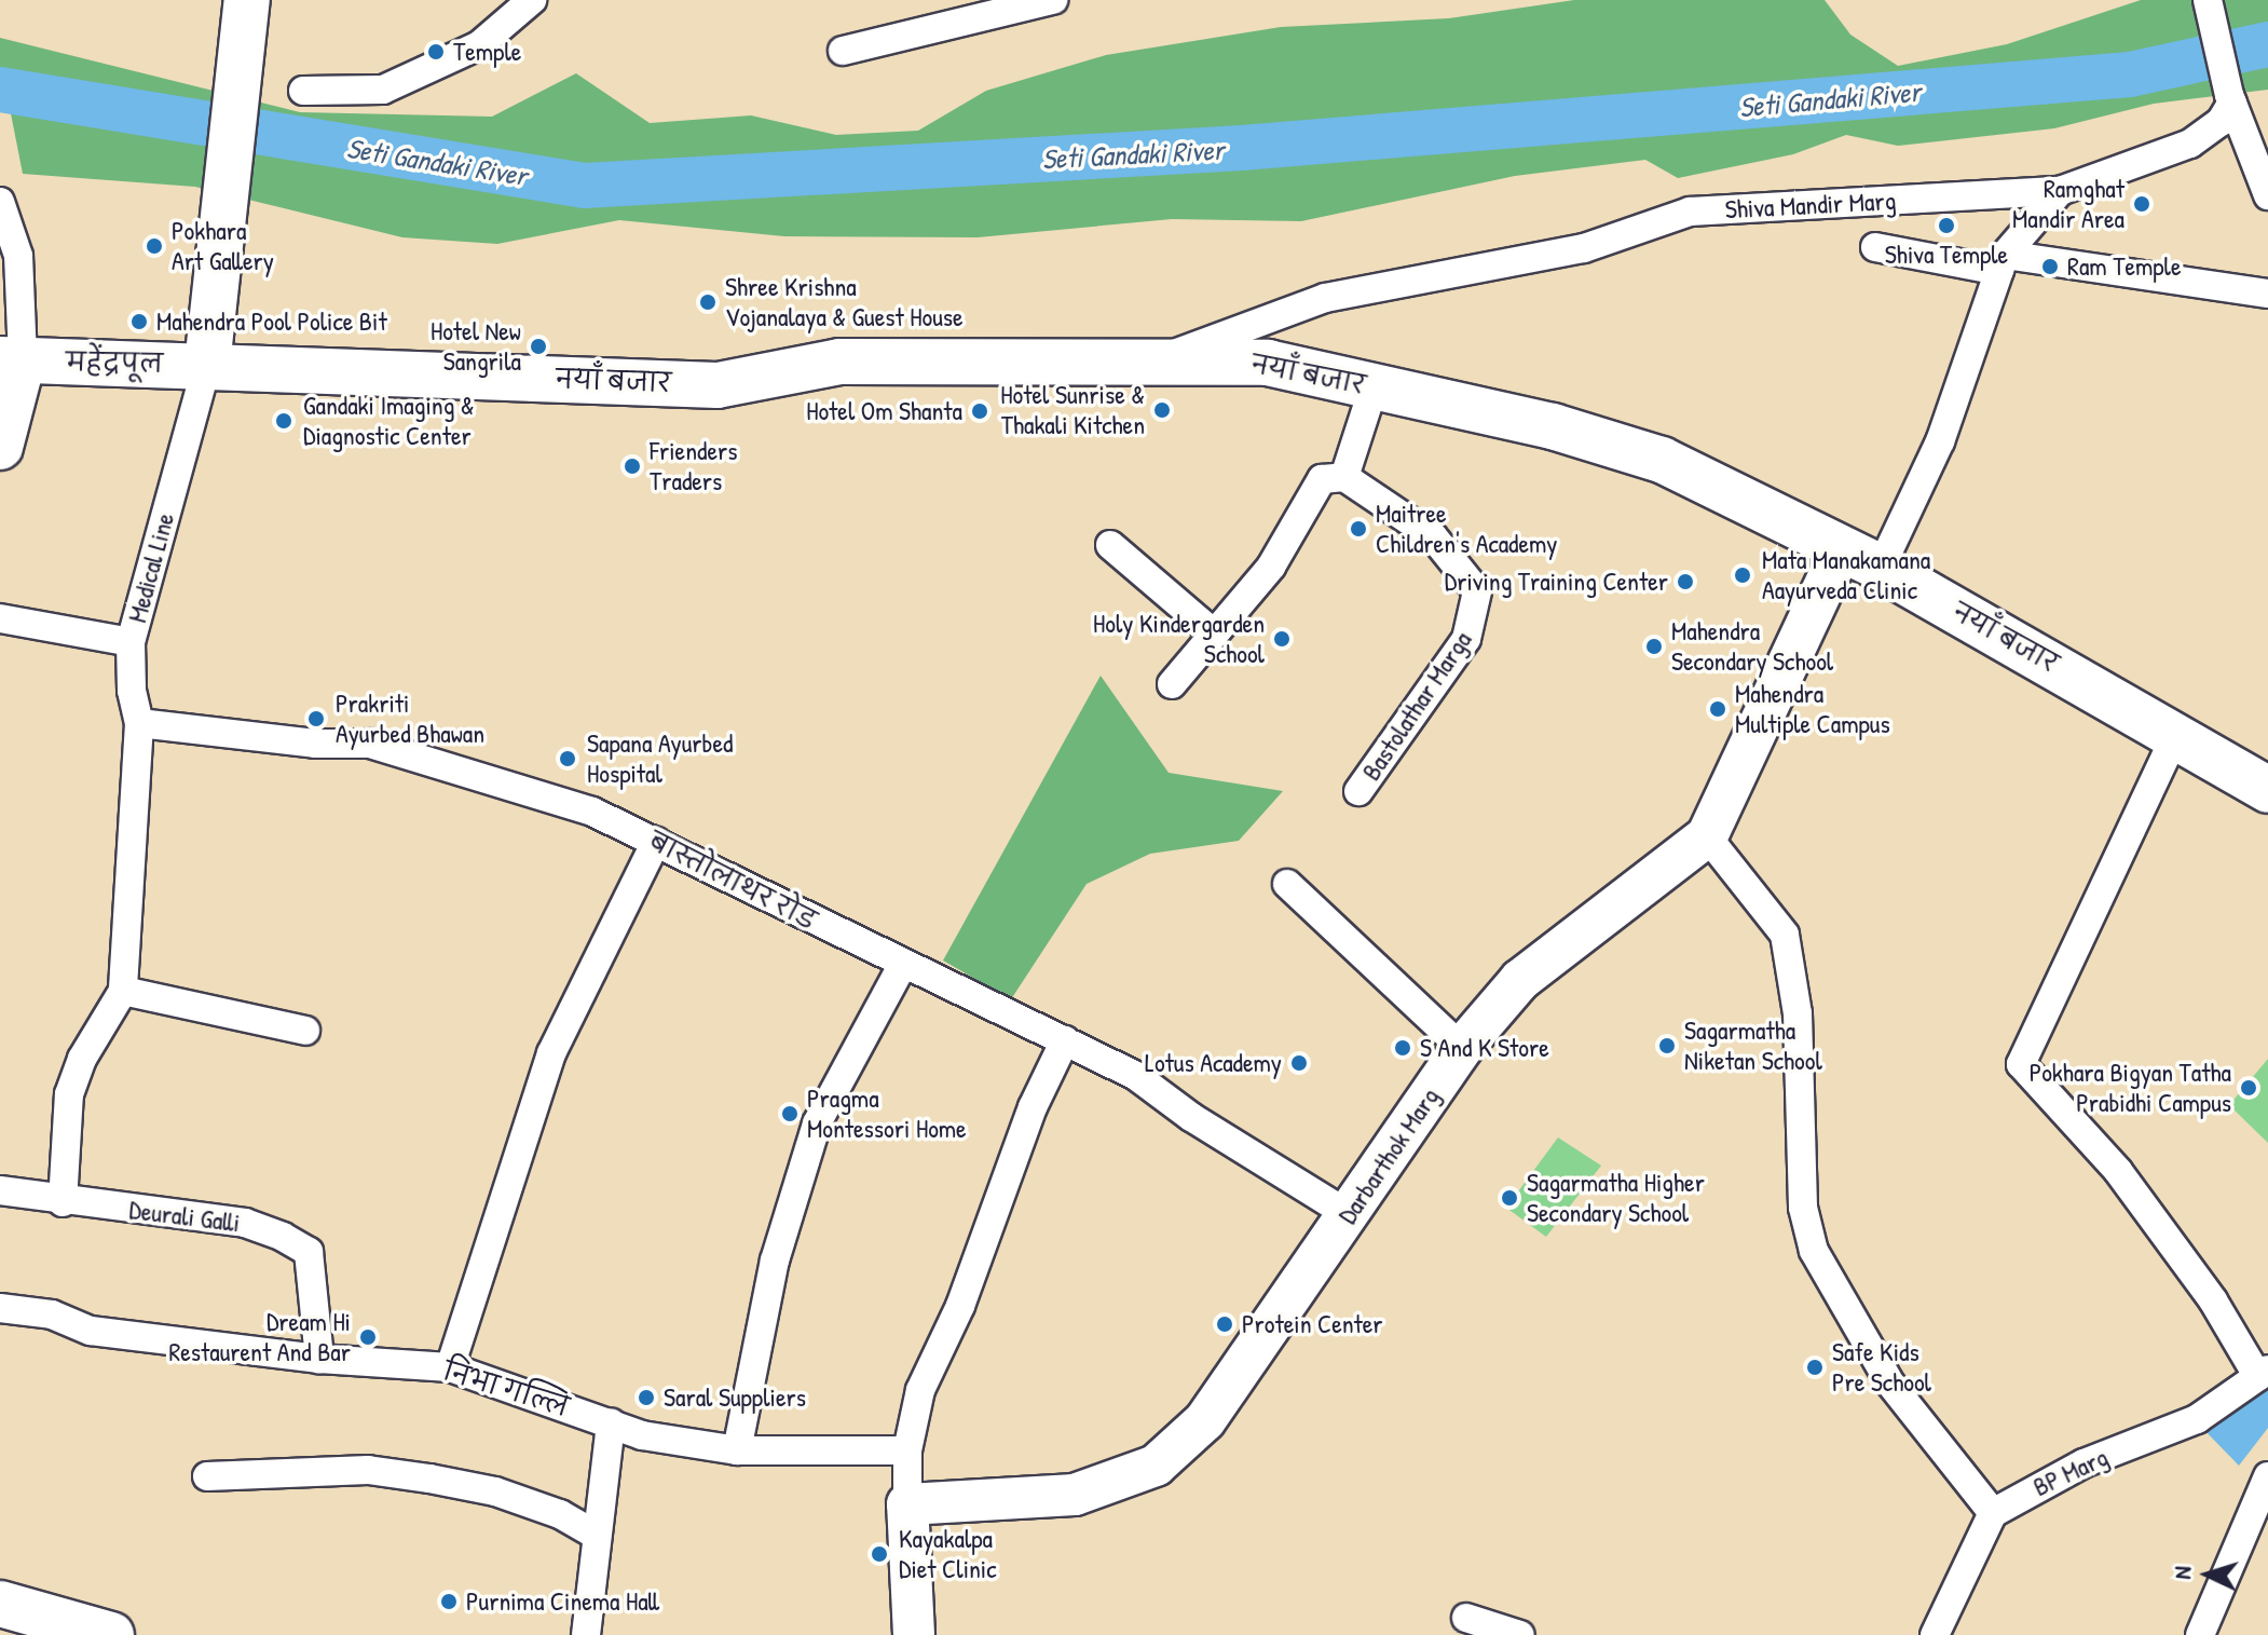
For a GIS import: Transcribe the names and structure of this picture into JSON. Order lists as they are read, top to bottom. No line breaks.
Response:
{"streets":{"main road":["महेंद्रपूल","नयाँ बजार","Darbarthok Marg"],"street":["Shiva Mandir Marg","Medical Line","Bastolathar Marga","बास्तोलाथर रोड","Deurali Galli","निभा गल्लि","BP Marg"]},"crossings":[["Shiva Mandir Marg","नयाँ बजार"],["महेंद्रपूल","नयाँ बजार"],["महेंद्रपूल","Medical Line"],["नयाँ बजार","Medical Line"],["नयाँ बजार","Darbarthok Marg"],["बास्तोलाथर रोड","Darbarthok Marg"],["Deurali Galli","निभा गल्लि"]],"water":["Seti Gandaki River"],"places":["Temple","Ramghat Mandir Area","Shiva Temple","Pokhara Art Gallery","Ram Temple","Shree Krishna Vojanalaya & Guest House","Mahendra Pool Police Bit","Hotel New Sangrila","Hotel Sunrise & Thakali Kitchen","Hotel Om Shanta","Gandaki Imaging & Diagnostic Center","Frienders Traders","Maitree Children's Academy","Mata Manakamana Aayurveda Clinic","Driving Training Center","Holy Kindergarden School","Mahendra Secondary School","Mahendra Multiple Campus","Prakriti Ayurbed Bhawan","Sapana Ayurbed Hospital","Sagarmatha Niketan School","S And K Store","Lotus Academy","Pokhara Bigyan Tatha Prabidhi Campus","Pragma Montessori Home","Sagarmatha Higher Secondary School","Protein Center","Dream Hi Restaurent And Bar","Safe Kids Pre School","Saral Suppliers","Kayakalpa Diet Clinic","Purnima Cinema Hall"],"north":"left"}
